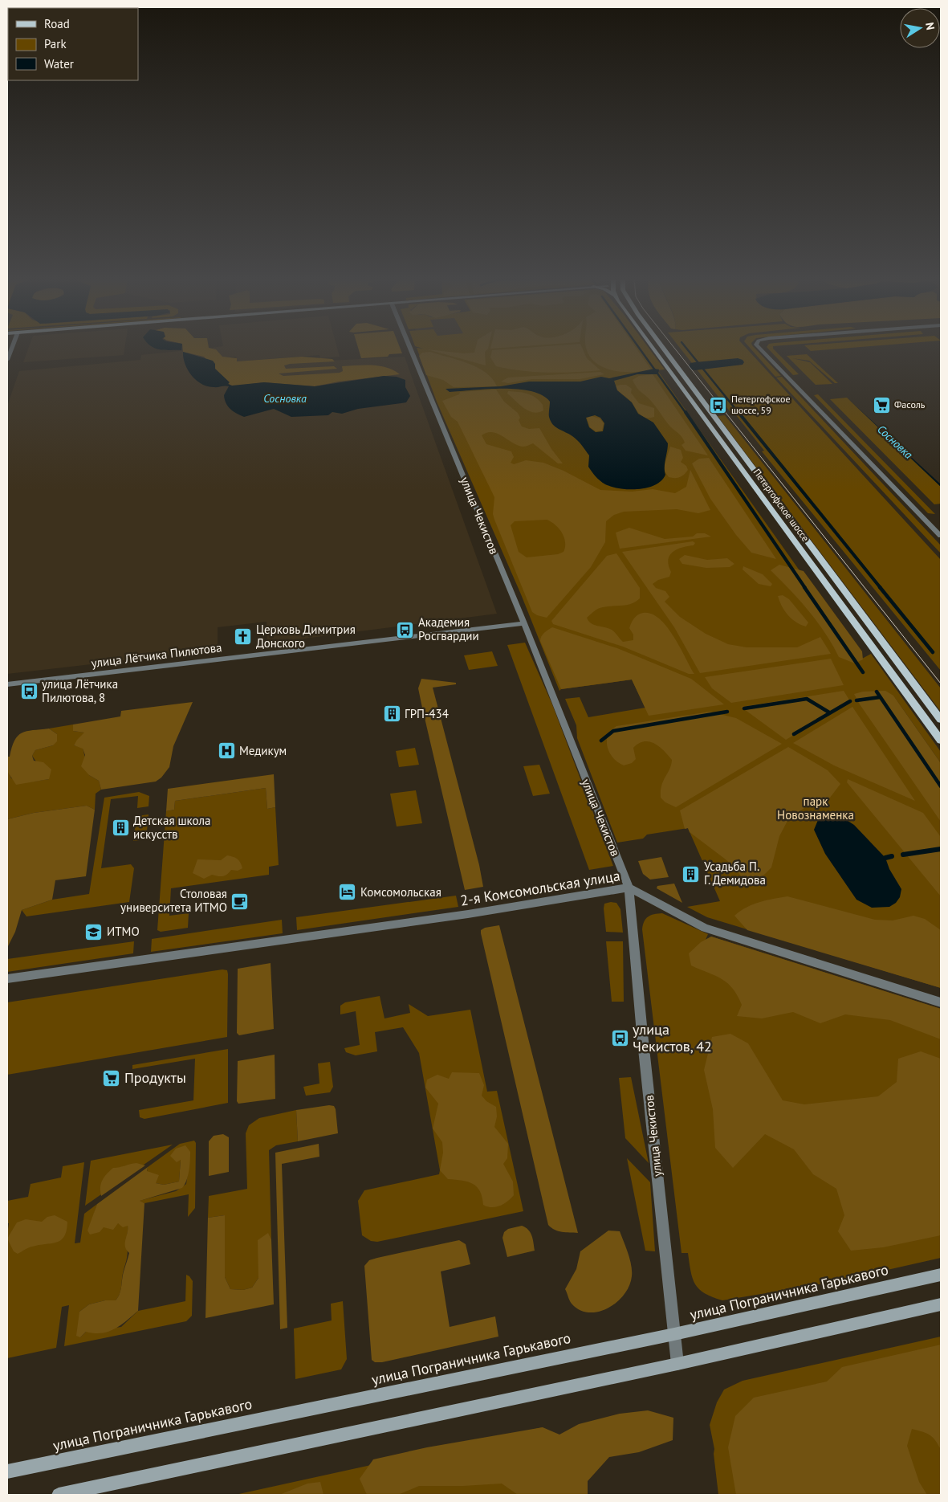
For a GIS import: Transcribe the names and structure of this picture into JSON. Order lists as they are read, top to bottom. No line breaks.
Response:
{"streets":{"main road":["Петергофское шоссе"],"street":["улица Чекистов","улица Лётчика Пилютова","2-я Комсомольская улица","улица Пограничника Гарькавого"]},"crossings":[["улица Чекистов","улица Лётчика Пилютова"],["улица Чекистов","2-я Комсомольская улица"],["улица Чекистов","улица Пограничника Гарькавого"]],"water":["Сосновка"],"parks":["парк Новознаменка"],"places":{"bus stop":["Петергофское шоссе, 59","Академия Росгвардии","улица Лётчика Пилютова, 8","улица Чекистов, 42"],"supermarket":["Фасоль","Продукты"],"church":["Церковь Димитрия Донского"],"building":["ГРП-434","Детская школа искусств","Усадьба П. Г. Демидова"],"hospital":["Медикум"],"hotel":["Комсомольская"],"cafe":["Столовая университета ИТМО"],"school or university":["ИТМО"]},"legend":["Road","Park","Water"],"north":"right"}
